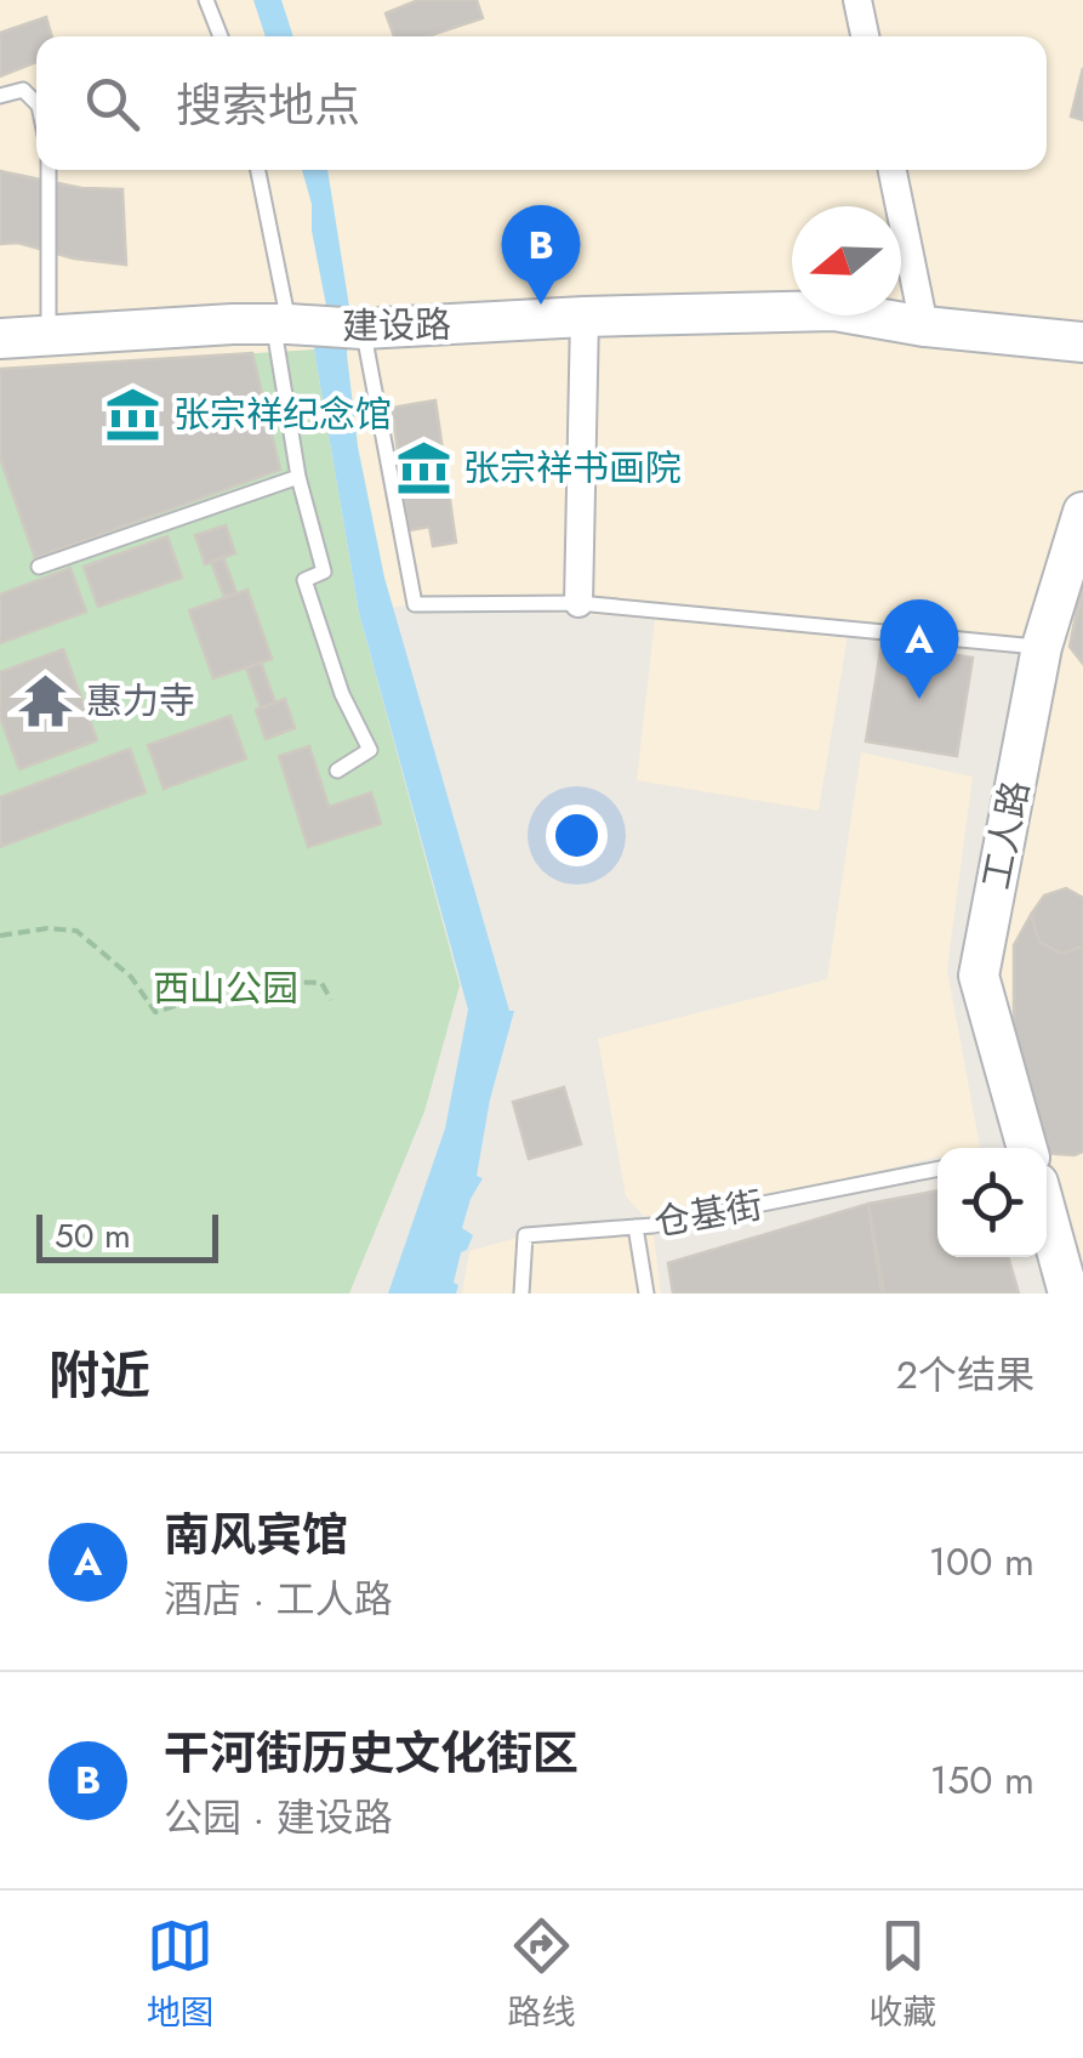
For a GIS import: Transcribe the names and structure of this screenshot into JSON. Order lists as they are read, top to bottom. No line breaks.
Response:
{"streets":{"street":["建设路","工人路"],"lane":["仓基街"]},"parks":["西山公园"],"places":{"museum":["张宗祥纪念馆","张宗祥书画院"],"temple":["惠力寺"]},"scale_bar":"50 m","north":"left","page":{"search":"搜索地点","pins":["B","A"],"scale":"50 m","heading":["附近","2个结果"],"list":[{"mark":"A","name":"南风宾馆","note":"酒店 · 工人路","value":"100 m"},{"mark":"B","name":"干河街历史文化街区","note":"公园 · 建设路","value":"150 m"}],"nav":["地图","路线","收藏"]}}
